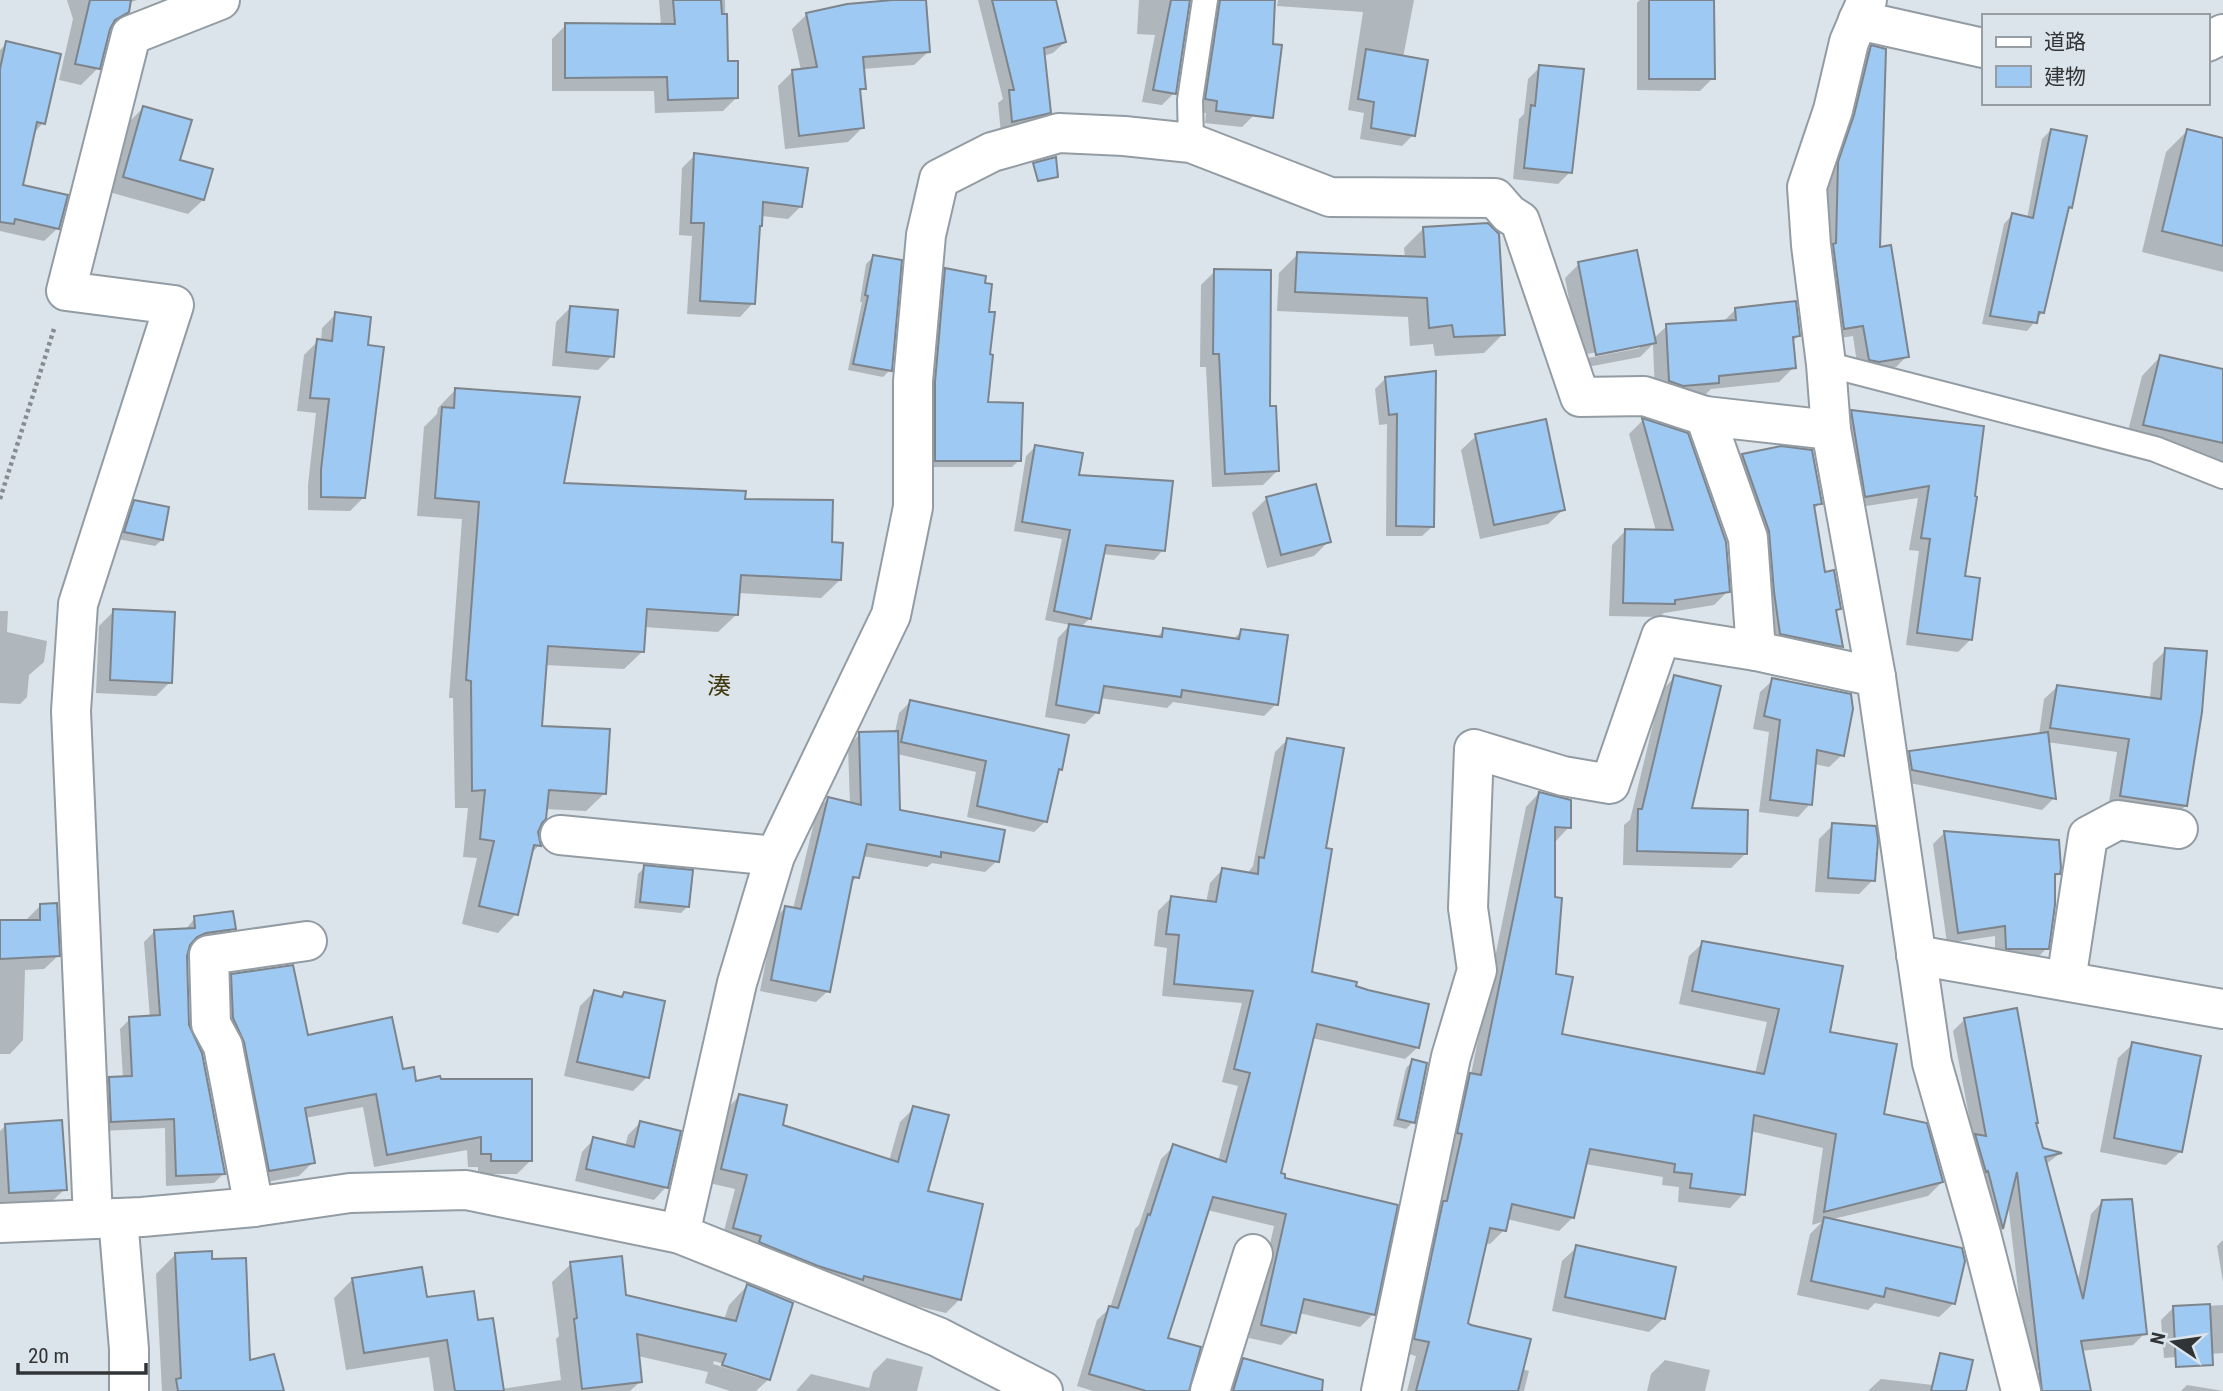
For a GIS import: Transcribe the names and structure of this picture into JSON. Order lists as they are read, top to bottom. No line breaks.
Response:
{"districts":["湊"],"legend":["道路","建物"],"scale_bar":"20 m","north":"left"}
